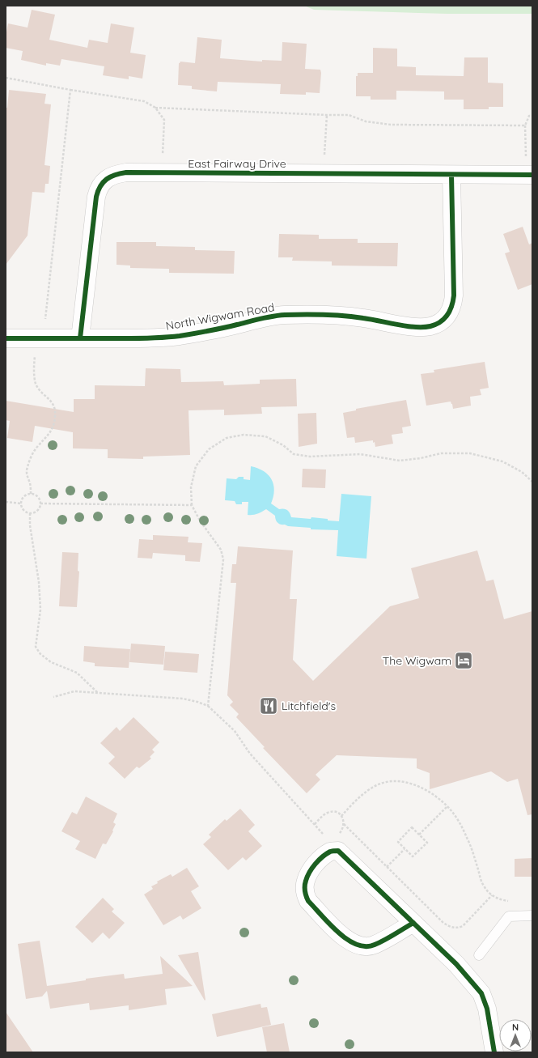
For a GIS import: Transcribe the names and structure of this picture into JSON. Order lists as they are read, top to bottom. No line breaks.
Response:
{"streets":{"street":["East Fairway Drive","North Wigwam Road"]},"crossings":[["East Fairway Drive","North Wigwam Road"]],"places":{"hotel":["The Wigwam"],"restaurant":["Litchfield's"]},"north":"top"}
